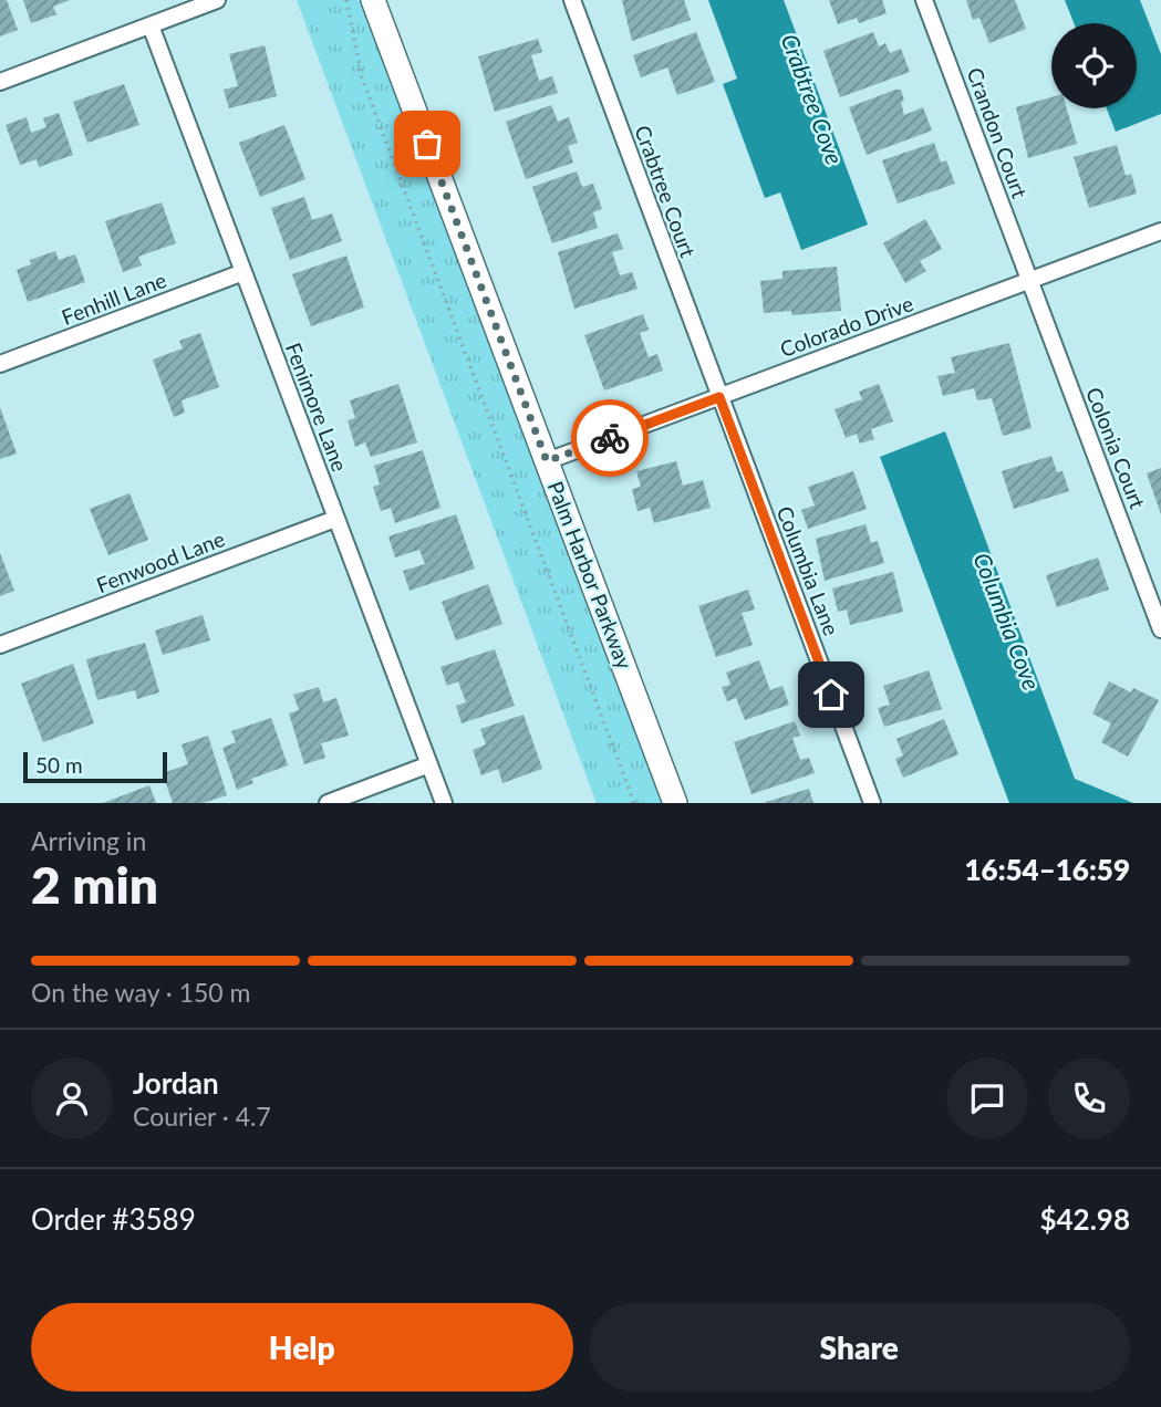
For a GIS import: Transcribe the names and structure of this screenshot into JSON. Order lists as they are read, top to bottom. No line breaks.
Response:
{"streets":{"street":["Crandon Court","Crabtree Court","Fenhill Lane","Colorado Drive","Fenimore Lane","Colonia Court","Fenwood Lane","Columbia Lane","Palm Harbor Parkway"]},"crossings":[["Crandon Court","Colorado Drive"],["Crandon Court","Colonia Court"],["Crabtree Court","Colorado Drive"],["Crabtree Court","Columbia Lane"],["Fenhill Lane","Fenimore Lane"],["Colorado Drive","Colonia Court"],["Colorado Drive","Columbia Lane"],["Colorado Drive","Palm Harbor Parkway"],["Fenimore Lane","Fenwood Lane"]],"water":["Crabtree Cove","Columbia Cove"],"scale_bar":"50 m","page":{"scale":"50 m","heading":["2 min","Arriving in","16:54–16:59"],"panel":["Jordan","Courier · 4.7","Order #3589","$42.98"],"bar":"On the way · 150 m","buttons":["Help","Share"]}}
